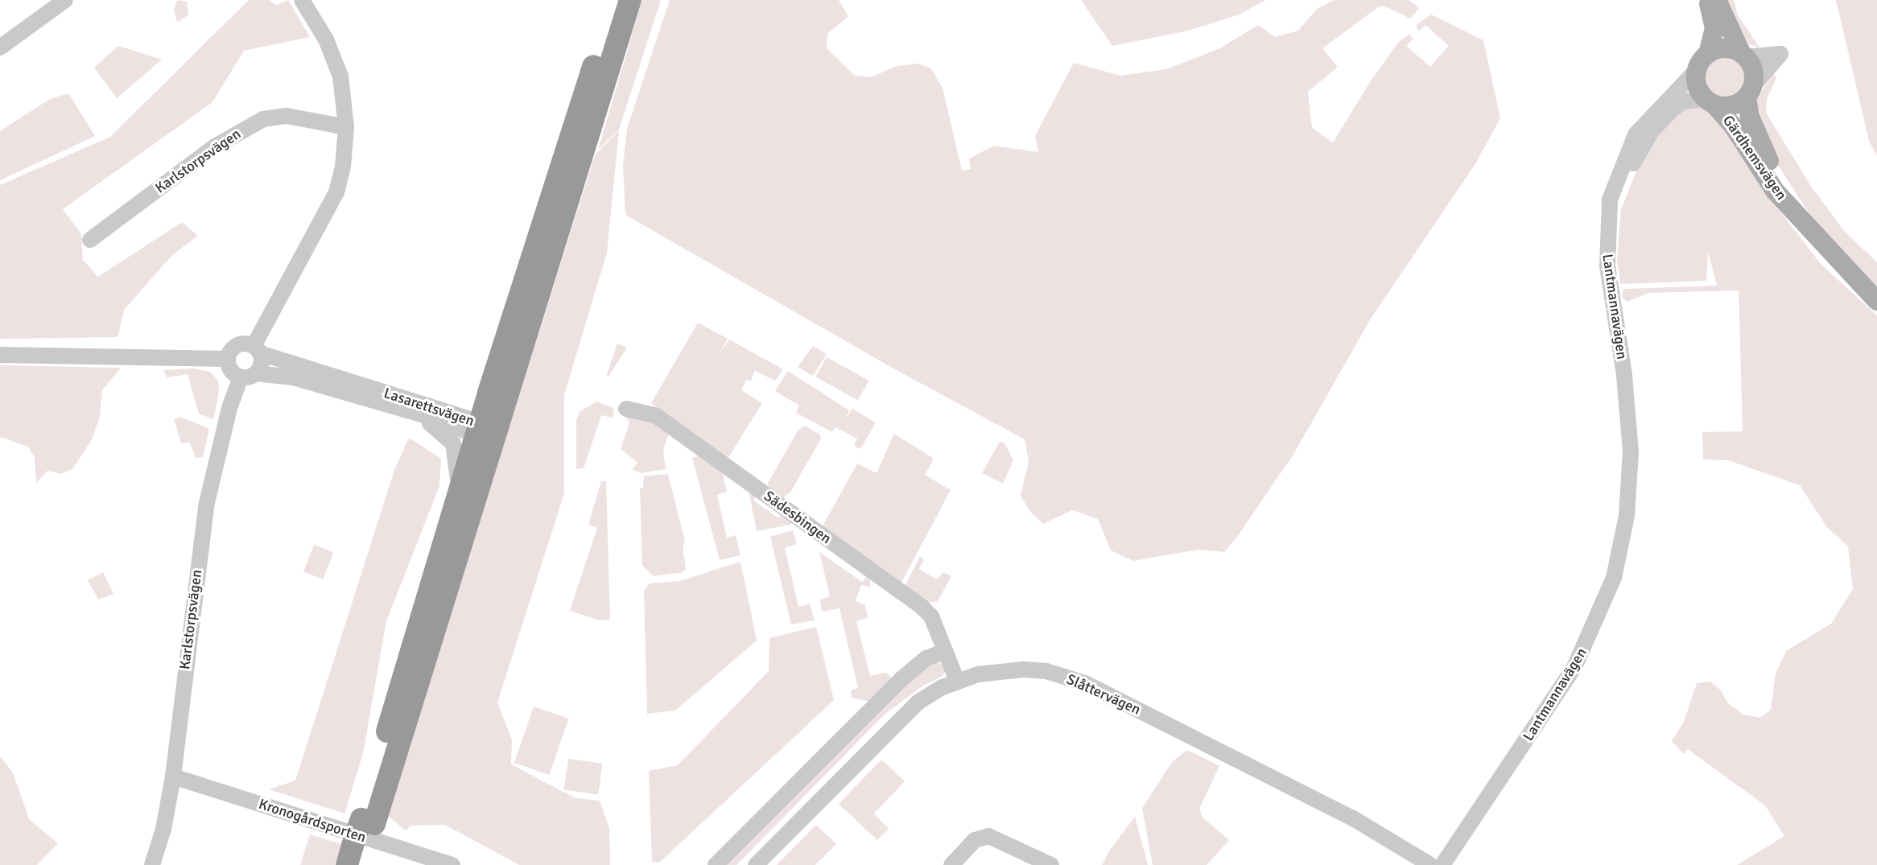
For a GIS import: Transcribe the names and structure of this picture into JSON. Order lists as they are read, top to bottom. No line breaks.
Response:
{"streets":{"main road":["Gärdhemsvägen"],"street":["Karlstorpsvägen","Lantmannavägen","Lasarettsvägen","Sädesbingen","Slåttervägen","Kronogårdsporten"]},"crossings":[["Gärdhemsvägen","Lantmannavägen"],["Karlstorpsvägen","Lasarettsvägen"],["Karlstorpsvägen","Kronogårdsporten"],["Sädesbingen","Slåttervägen"]]}
